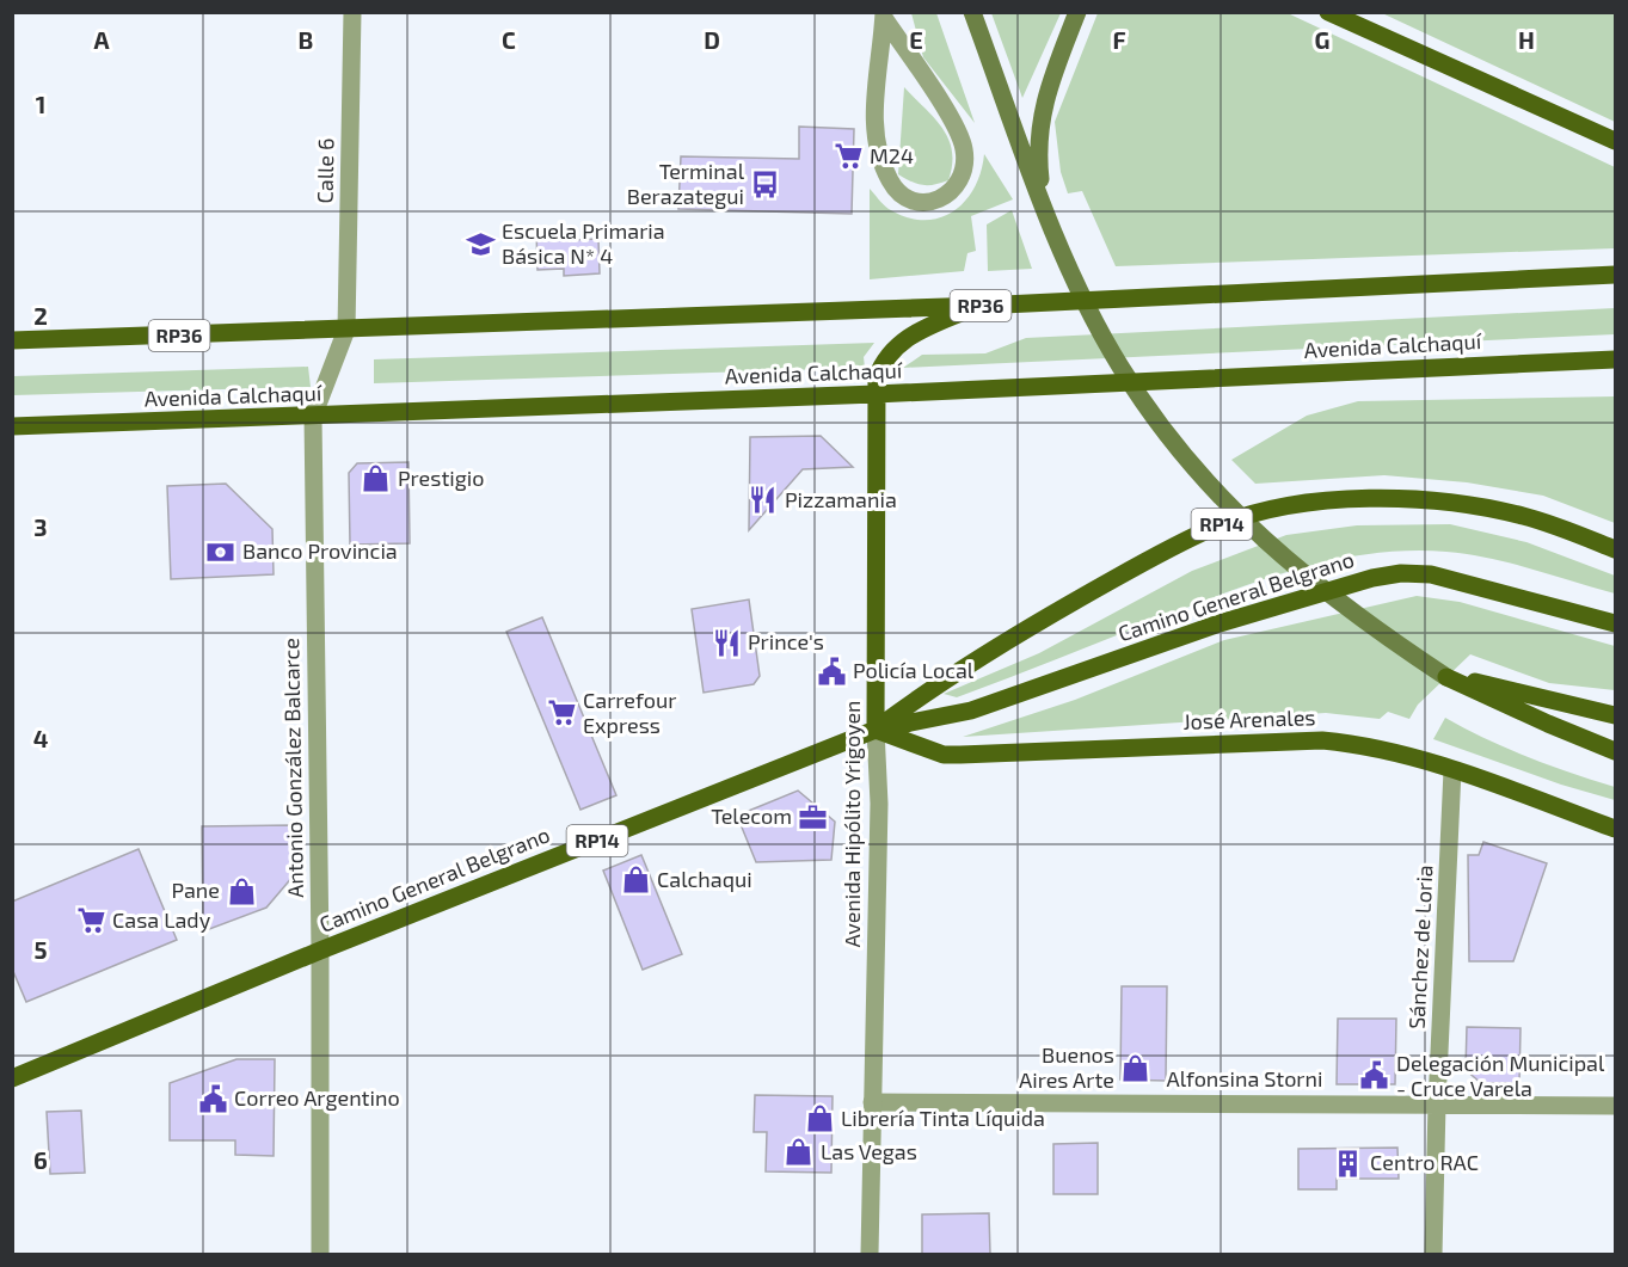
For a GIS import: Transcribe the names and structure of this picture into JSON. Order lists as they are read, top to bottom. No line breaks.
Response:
{"streets":{"main road":["RP36","Avenida Calchaquí","RP14","Camino General Belgrano","José Arenales","Avenida Hipólito Yrigoyen"],"street":["Calle 6","Antonio González Balcarce","Sánchez de Loria","Alfonsina Storni"]},"crossings":[["Calle 6","RP36"],["Calle 6","Antonio González Balcarce"],["RP36","Antonio González Balcarce"],["RP36","Avenida Hipólito Yrigoyen"],["Avenida Calchaquí","Antonio González Balcarce"],["Avenida Calchaquí","Avenida Hipólito Yrigoyen"],["Camino General Belgrano","José Arenales"],["Camino General Belgrano","Antonio González Balcarce"],["Camino General Belgrano","Avenida Hipólito Yrigoyen"],["José Arenales","Avenida Hipólito Yrigoyen"],["José Arenales","Sánchez de Loria"],["Avenida Hipólito Yrigoyen","Alfonsina Storni"],["Sánchez de Loria","Alfonsina Storni"]],"places":{"supermarket":["M24","Carrefour Express","Casa Lady"],"bus stop":["Terminal Berazategui"],"school or university":["Escuela Primaria Básica N* 4"],"shop":["Prestigio","Calchaqui","Pane","Buenos Aires Arte","Librería Tinta Líquida","Las Vegas"],"restaurant":["Pizzamania","Prince's"],"bank":["Banco Provincia"],"public building":["Policía Local","Delegación Municipal - Cruce Varela","Correo Argentino"],"office":["Telecom"],"building":["Centro RAC"]},"grid":{"columns":["A","B","C","D","E","F","G","H"],"rows":["1","2","3","4","5","6"]}}
